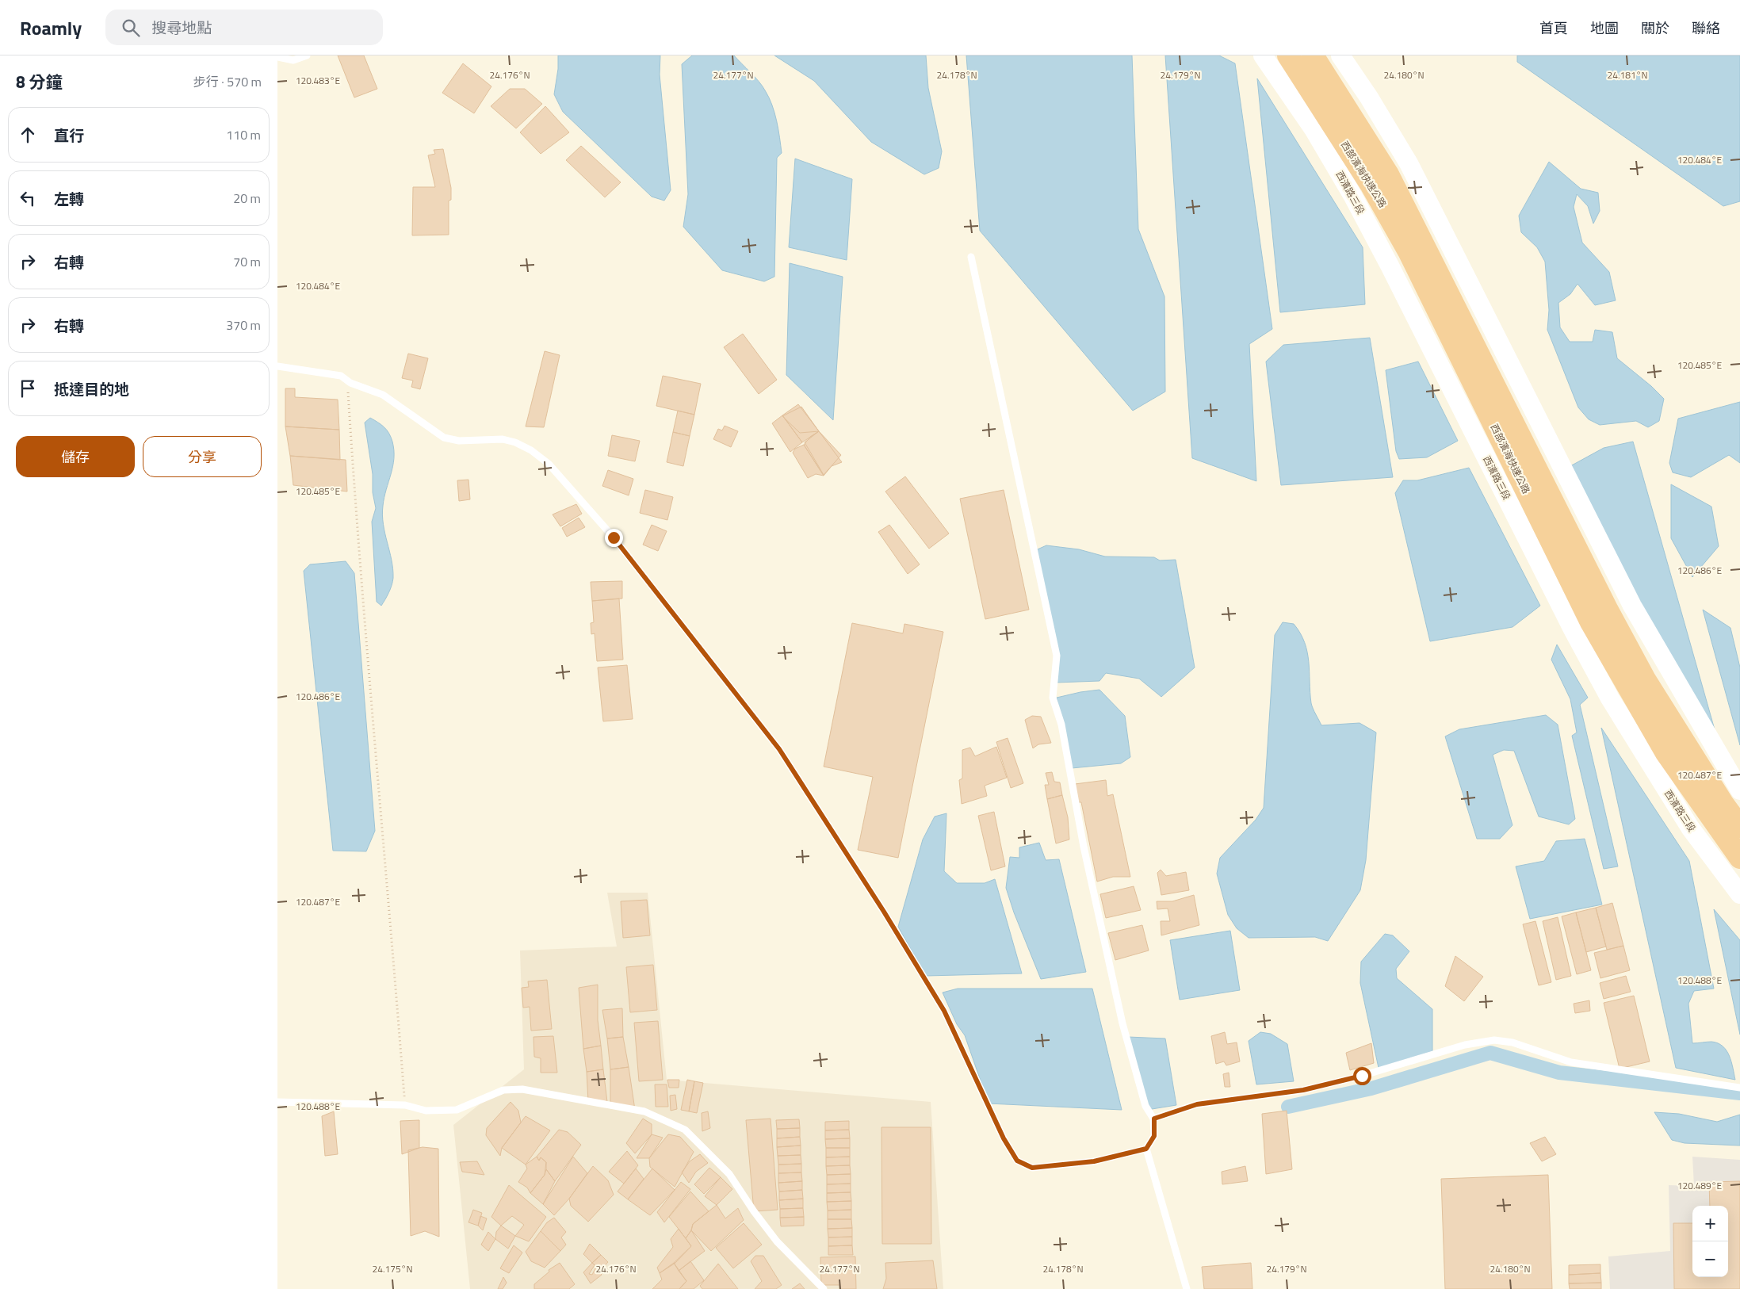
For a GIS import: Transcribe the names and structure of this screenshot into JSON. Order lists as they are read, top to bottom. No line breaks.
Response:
{"streets":{"highway":["西部濱海快速公路"],"street":["西濱路三段"]},"page":{"header":"Roamly","search":"搜尋地點","nav":["首頁","地圖","關於","聯絡"],"heading":["8 分鐘","步行 · 570 m"],"list":[["直行","110 m"],["左轉","20 m"],["右轉","70 m"],["右轉","370 m"],"抵達目的地"],"buttons":["儲存","分享"],"map_buttons":["+","−"]},"coordinates":["24.176°N","24.177°N","24.178°N","24.179°N","24.180°N","24.181°N","120.483°E","120.484°E","120.485°E","120.486°E","120.487°E","120.488°E","120.489°E","24.175°N"]}
